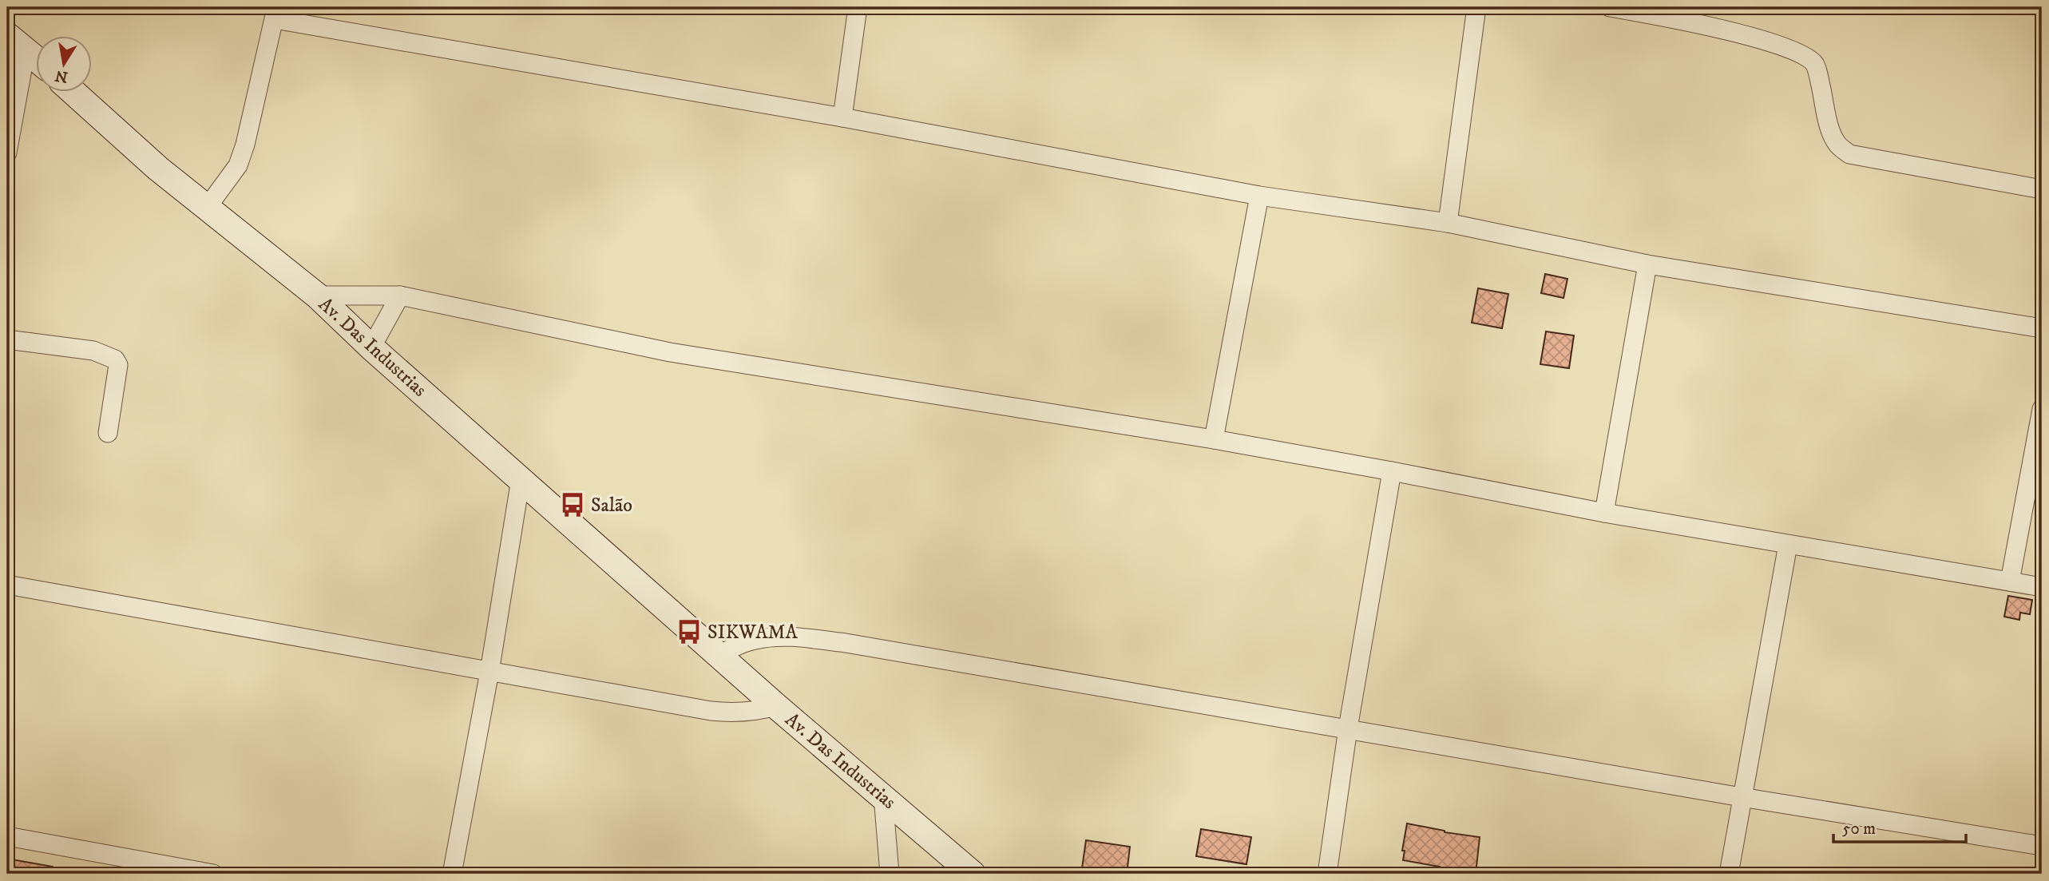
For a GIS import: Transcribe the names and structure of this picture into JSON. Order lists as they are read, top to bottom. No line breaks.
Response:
{"streets":{"main road":["Av. Das Industrias"]},"places":{"bus stop":["Salão","SIKWAMA"]},"scale_bar":"50 m","north":"bottom"}
